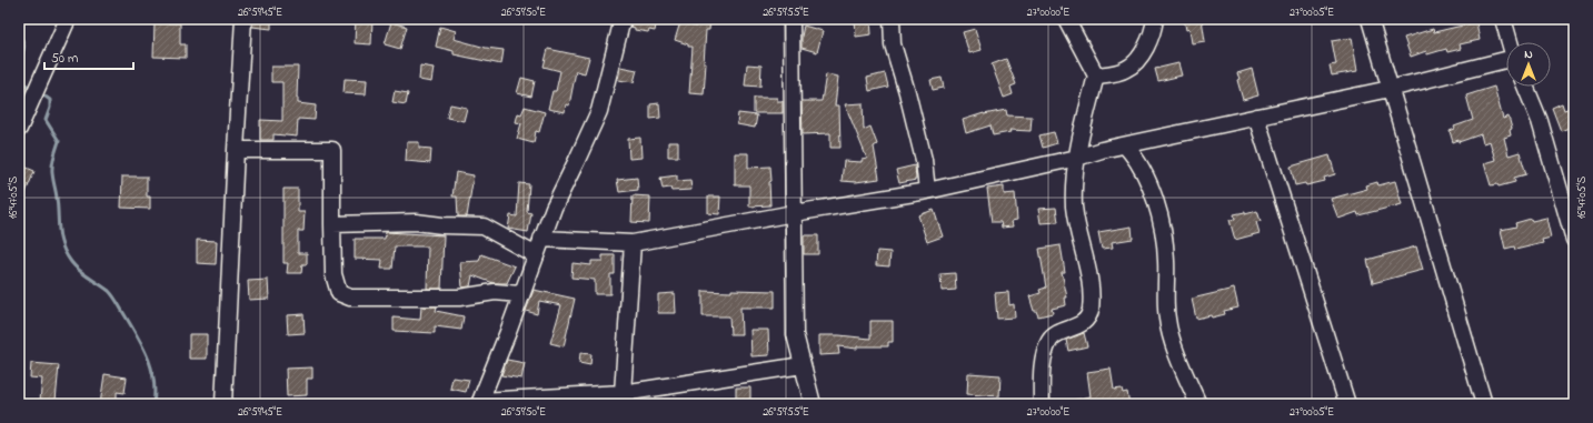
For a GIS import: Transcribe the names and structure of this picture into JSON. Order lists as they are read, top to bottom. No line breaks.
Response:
{"scale_bar":"50 m","north":"top","coordinates":["26°59'45\"E","26°59'50\"E","26°59'55\"E","27°00'00\"E","27°00'05\"E","16°47'05\"S"]}
